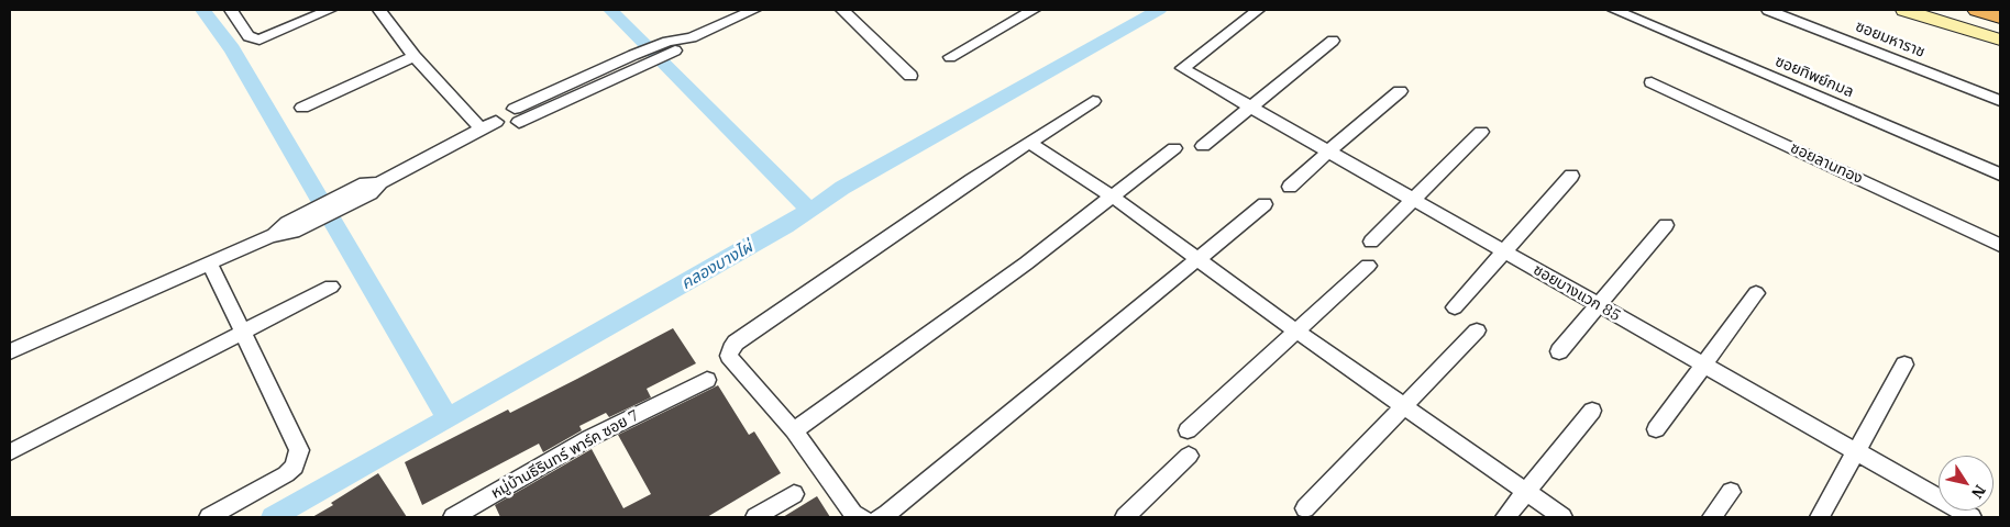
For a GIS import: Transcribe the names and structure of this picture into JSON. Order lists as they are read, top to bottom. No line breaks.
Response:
{"streets":{"street":["ซอยมหาราช","ซอยทิพย์กมล","ซอยลานทอง","ซอยบางแวก 85","หมู่บ้านธีรินทร์ พาร์ค ซอย 7"]},"water":["คลองบางไผ่"],"north":"bottom right"}
